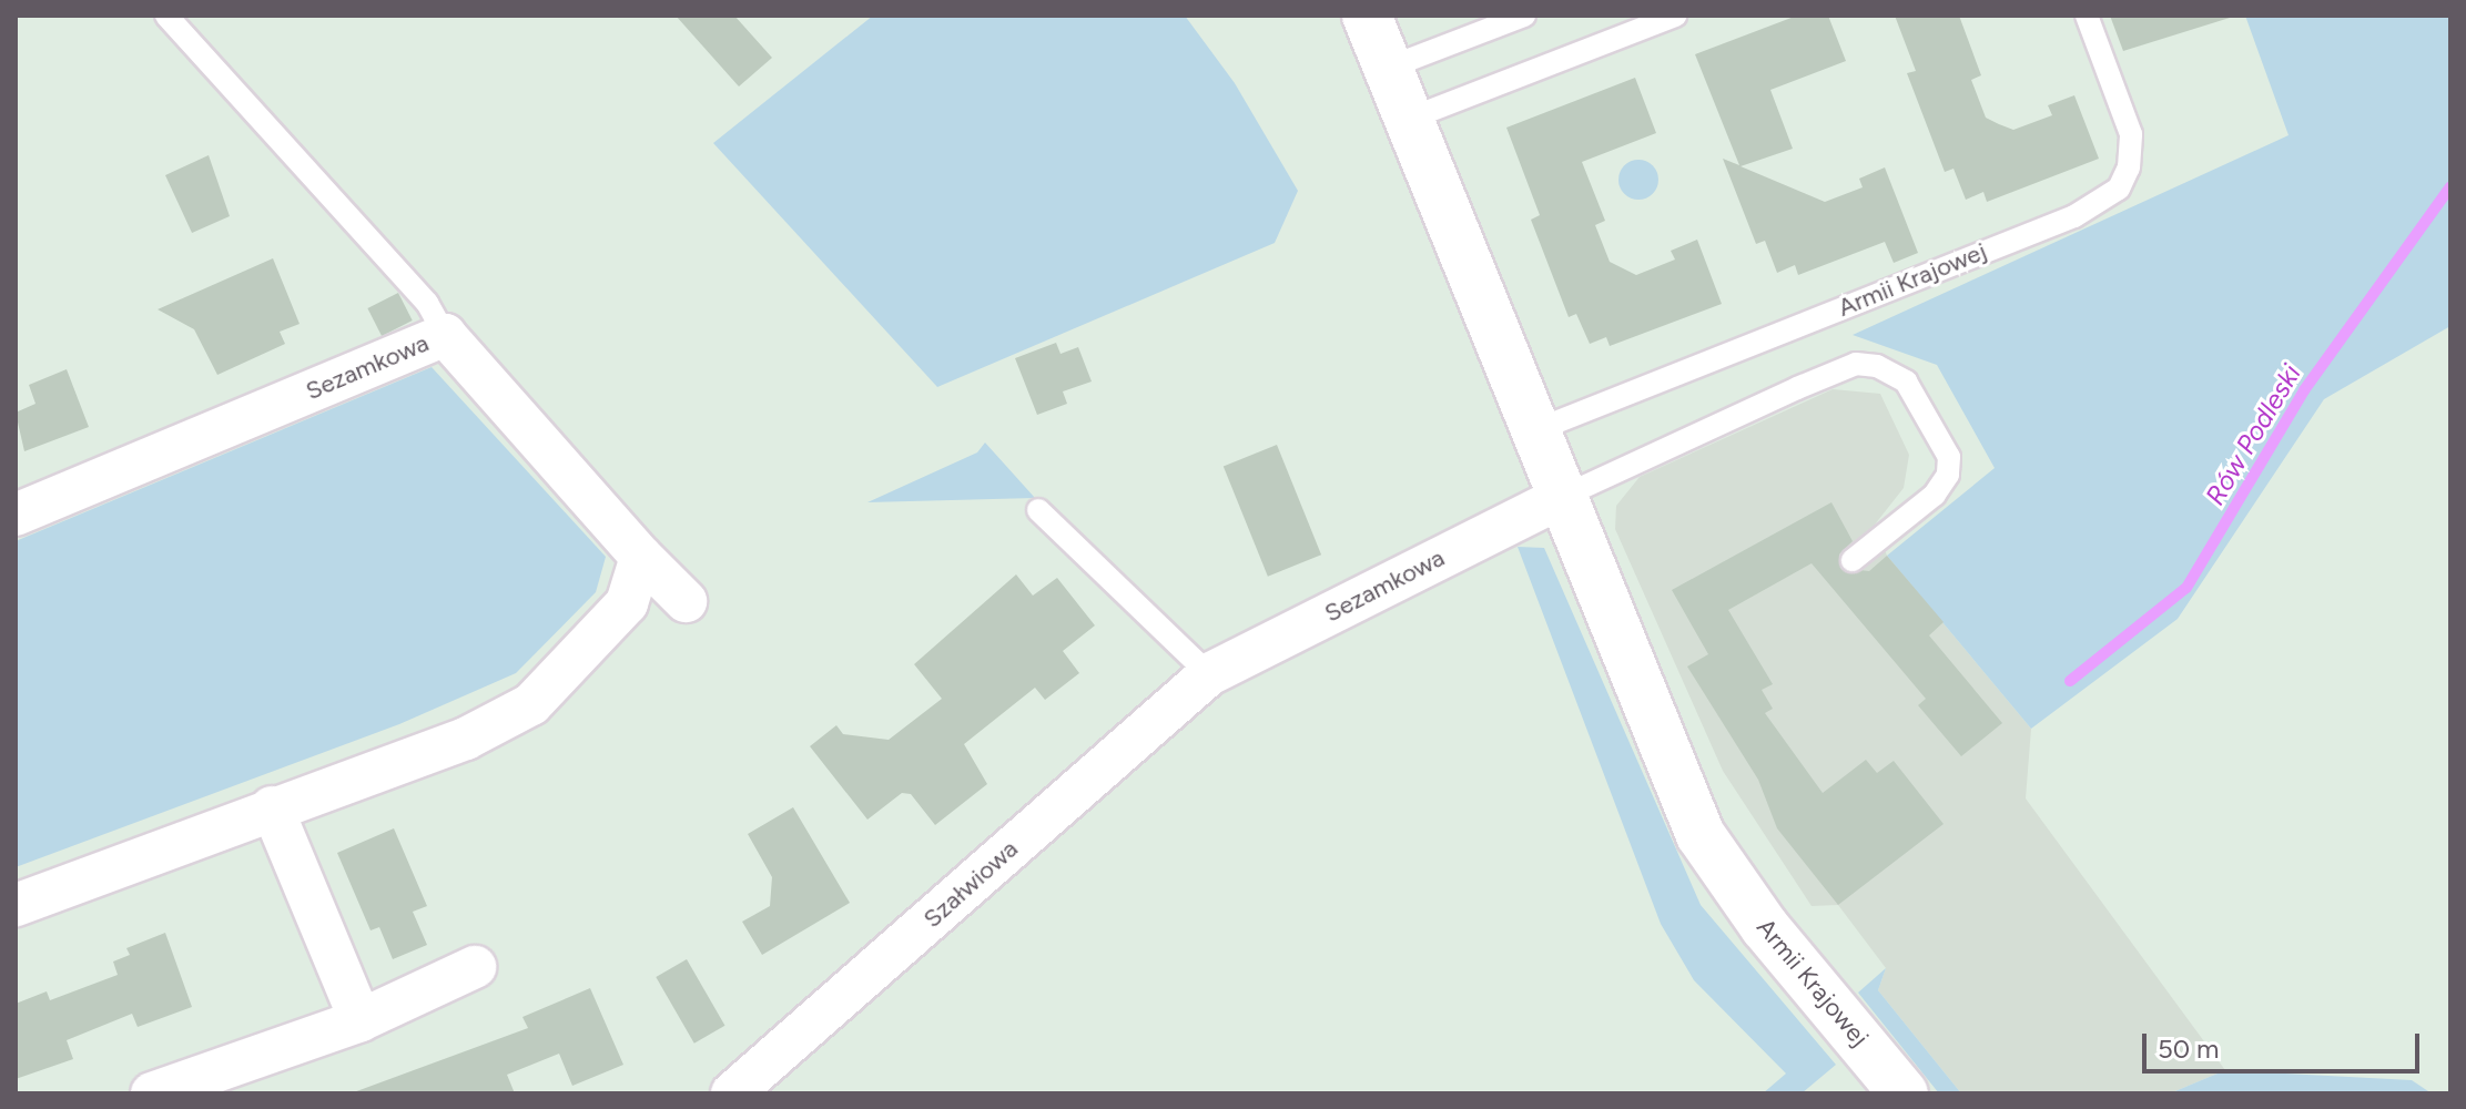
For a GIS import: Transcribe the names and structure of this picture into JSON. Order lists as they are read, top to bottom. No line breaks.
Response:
{"streets":{"street":["Armii Krajowej","Sezamkowa","Szałwiowa"]},"crossings":[["Armii Krajowej","Sezamkowa"],["Sezamkowa","Szałwiowa"]],"water":["Rów Podleski"],"scale_bar":"50 m"}
